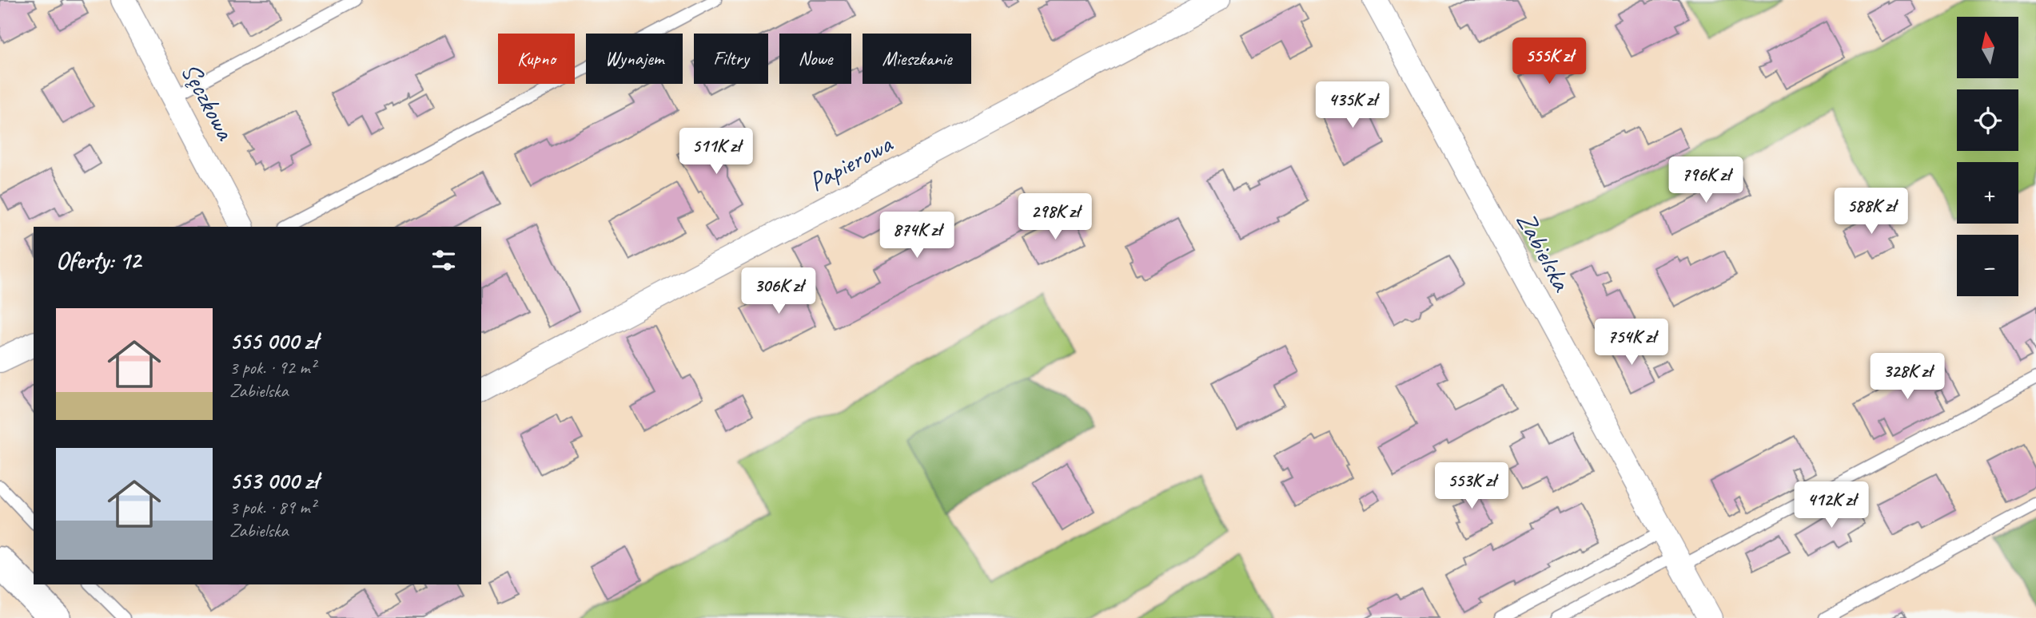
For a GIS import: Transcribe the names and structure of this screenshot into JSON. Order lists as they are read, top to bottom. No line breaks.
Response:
{"streets":{"street":["Sęczkowa","Papierowa","Zabielska"]},"north":"top","page":{"map_buttons":["+","−"],"chip":["Kupno","Wynajem","Filtry","Nowe","Mieszkanie"],"price":["555K zł","435K zł","511K zł","796K zł","588K zł","298K zł","874K zł","306K zł","754K zł","328K zł","553K zł","412K zł"],"heading":"Oferty: 12","list":[{"name":"555 000 zł","note":"3 pok. · 92 m² · Zabielska"},{"name":"553 000 zł","note":"3 pok. · 89 m² · Zabielska"}]}}
